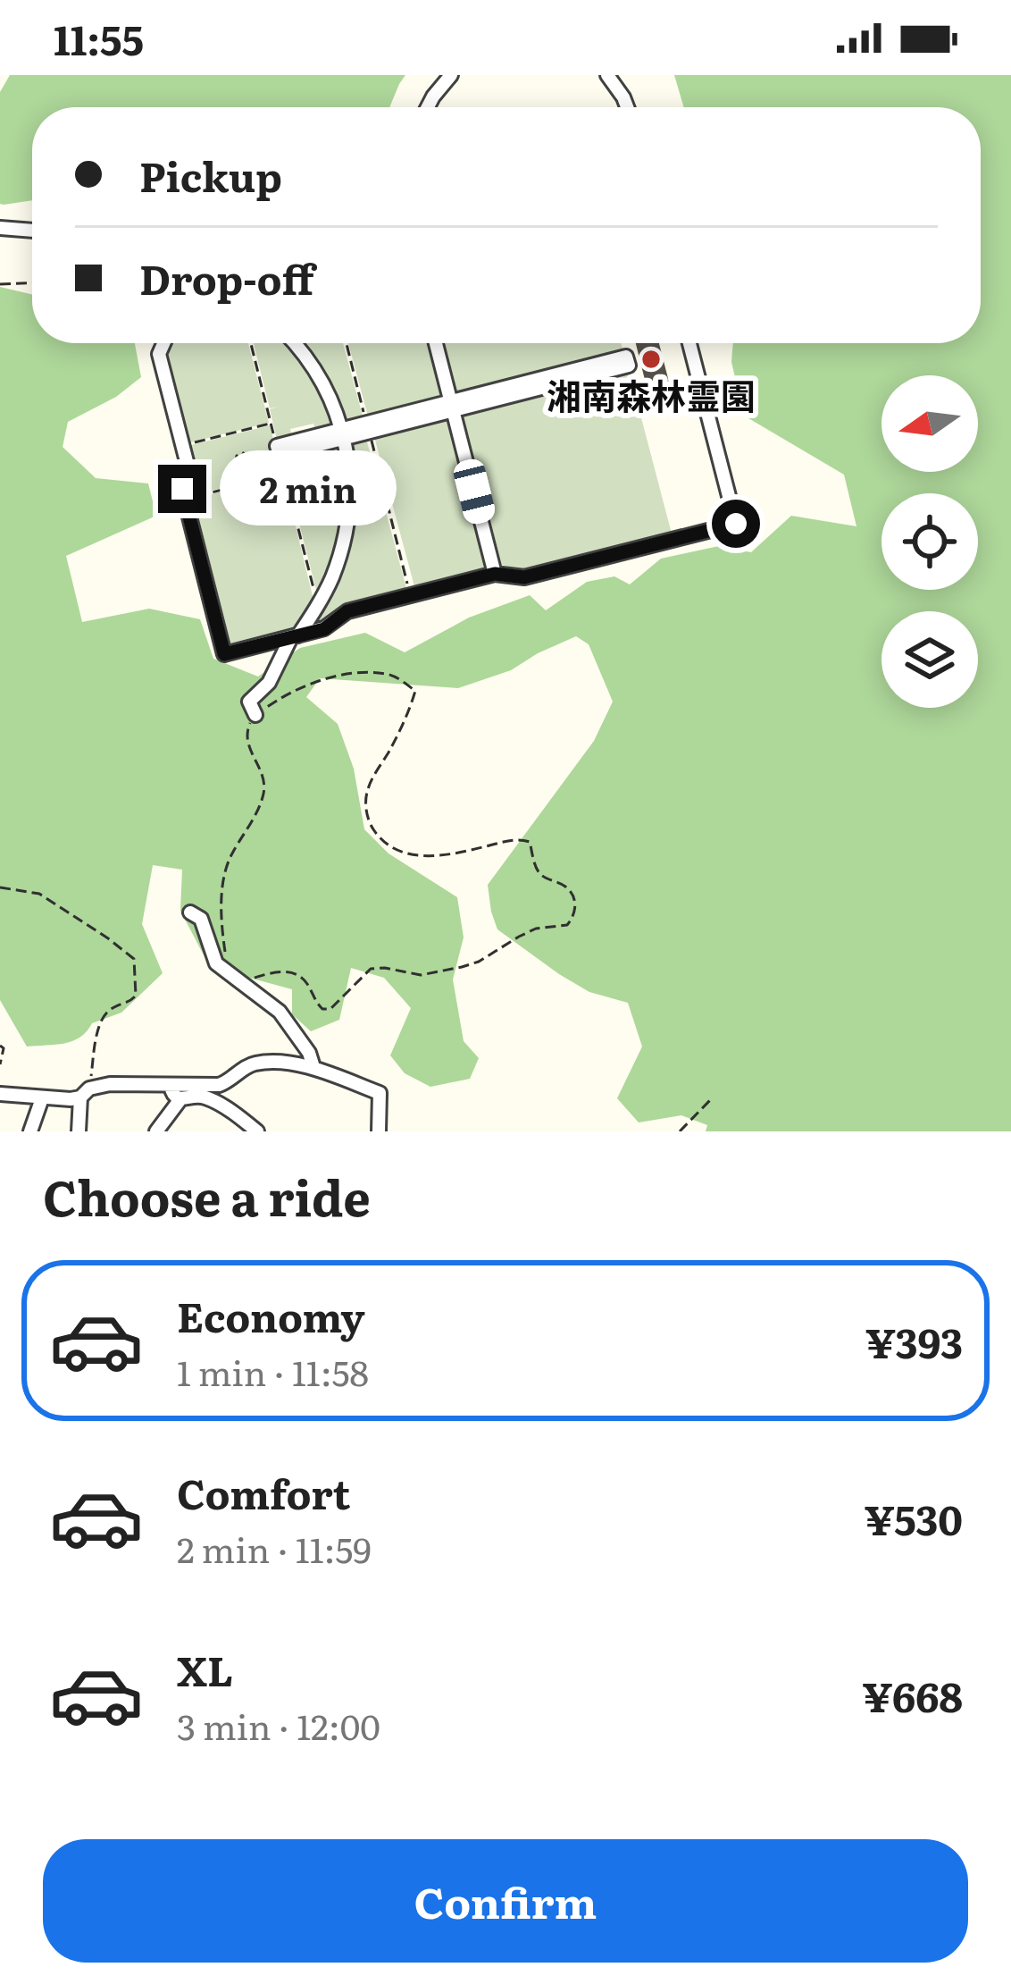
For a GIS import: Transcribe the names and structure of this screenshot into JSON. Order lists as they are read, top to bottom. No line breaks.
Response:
{"places":["湘南森林霊園"],"north":"left","page":{"status":"11:55","banner":["Pickup","Drop-off"],"bubble":"2 min","heading":"Choose a ride","list":[{"name":"Economy","note":"1 min · 11:58","value":"¥393"},{"name":"Comfort","note":"2 min · 11:59","value":"¥530"},{"name":"XL","note":"3 min · 12:00","value":"¥668"}],"buttons":"Confirm"}}
